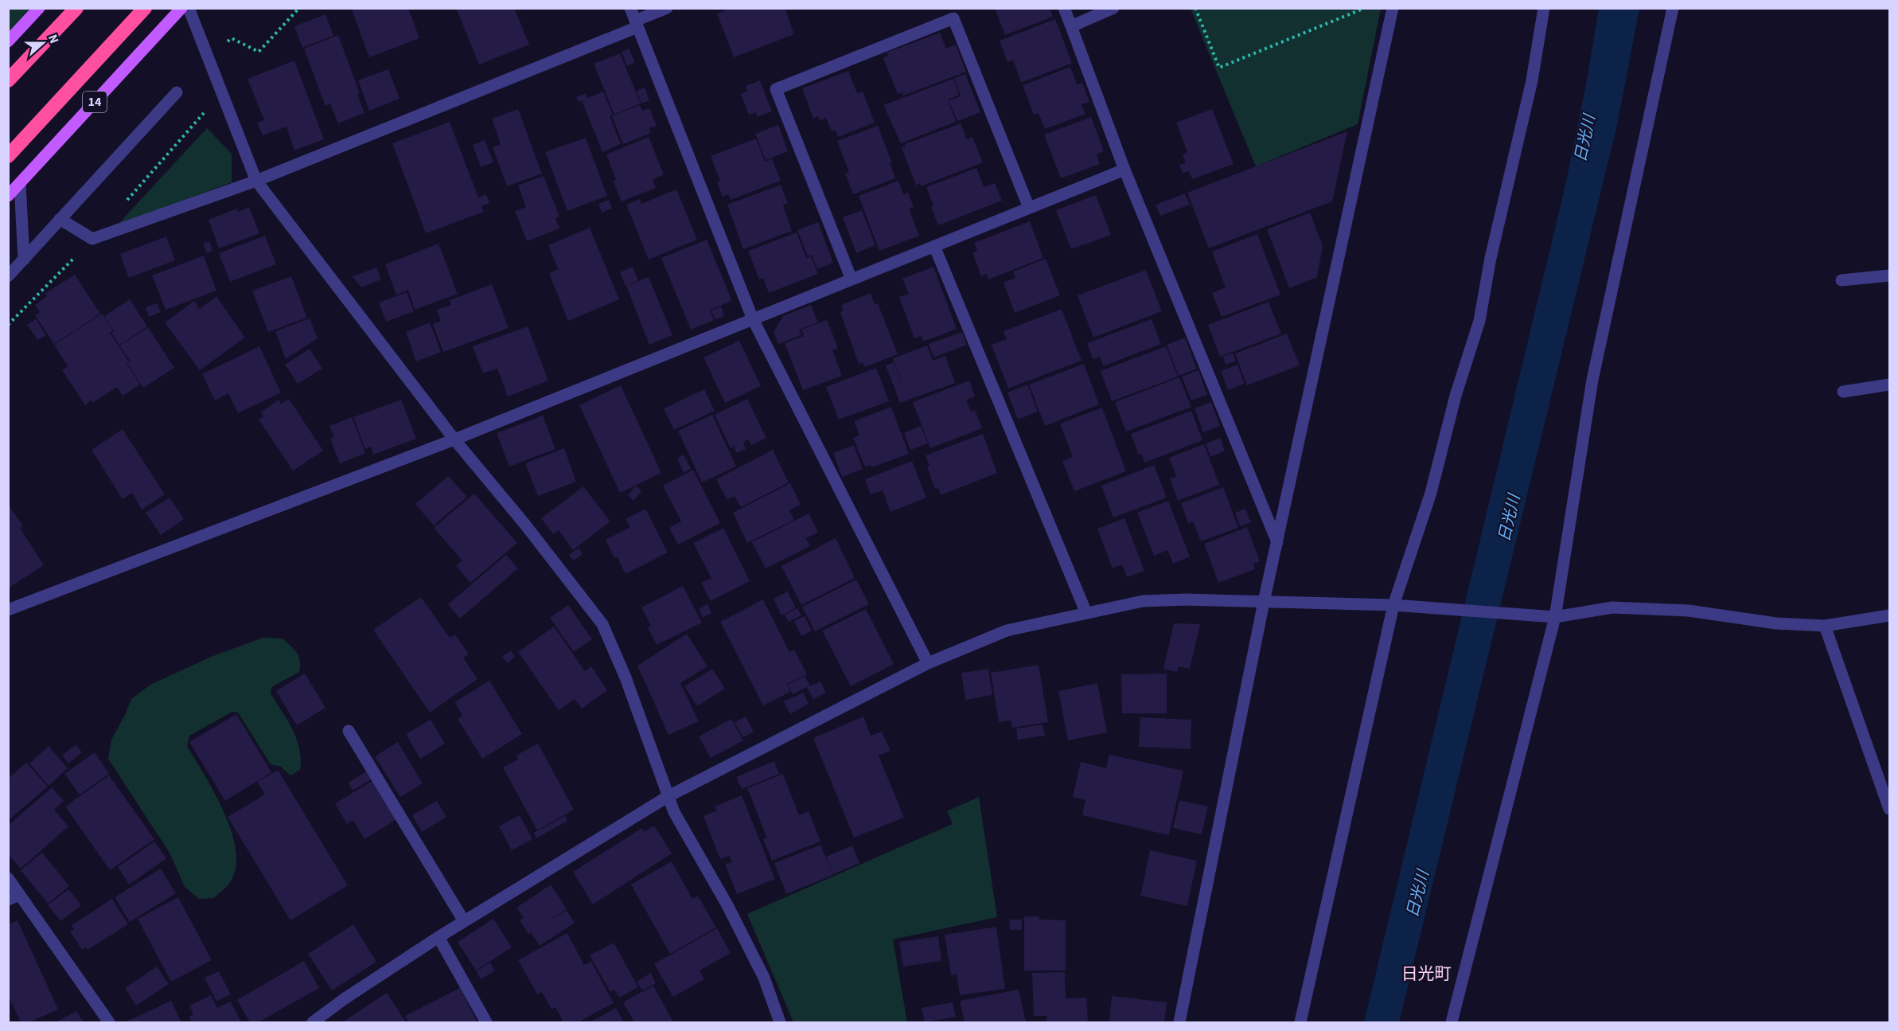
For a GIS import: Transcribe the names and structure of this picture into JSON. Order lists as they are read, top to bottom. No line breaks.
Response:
{"streets":{"main road":["14"]},"districts":["日光町"],"water":["日光川"],"north":"right"}
